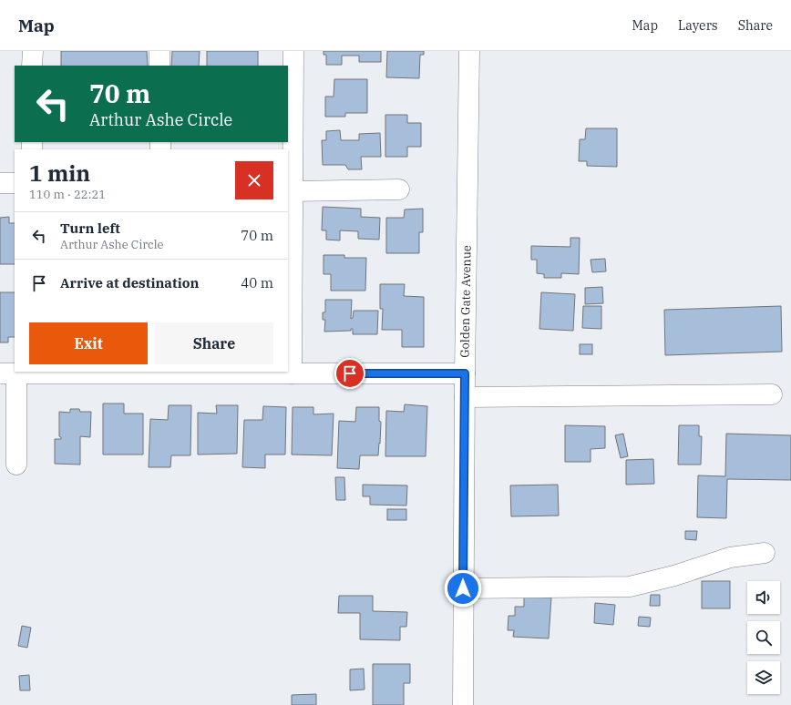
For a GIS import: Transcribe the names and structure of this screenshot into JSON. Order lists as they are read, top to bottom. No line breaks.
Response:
{"streets":{"street":["Golden Gate Avenue"]},"page":{"header":"Map","nav":["Map","Layers","Share"],"turn":["70 m","Arthur Ashe Circle"],"heading":["1 min","110 m · 22:21"],"list":[{"name":"Turn left","note":"Arthur Ashe Circle","value":"70 m"},{"name":"Arrive at destination","value":"40 m"}],"buttons":["Exit","Share"]}}
